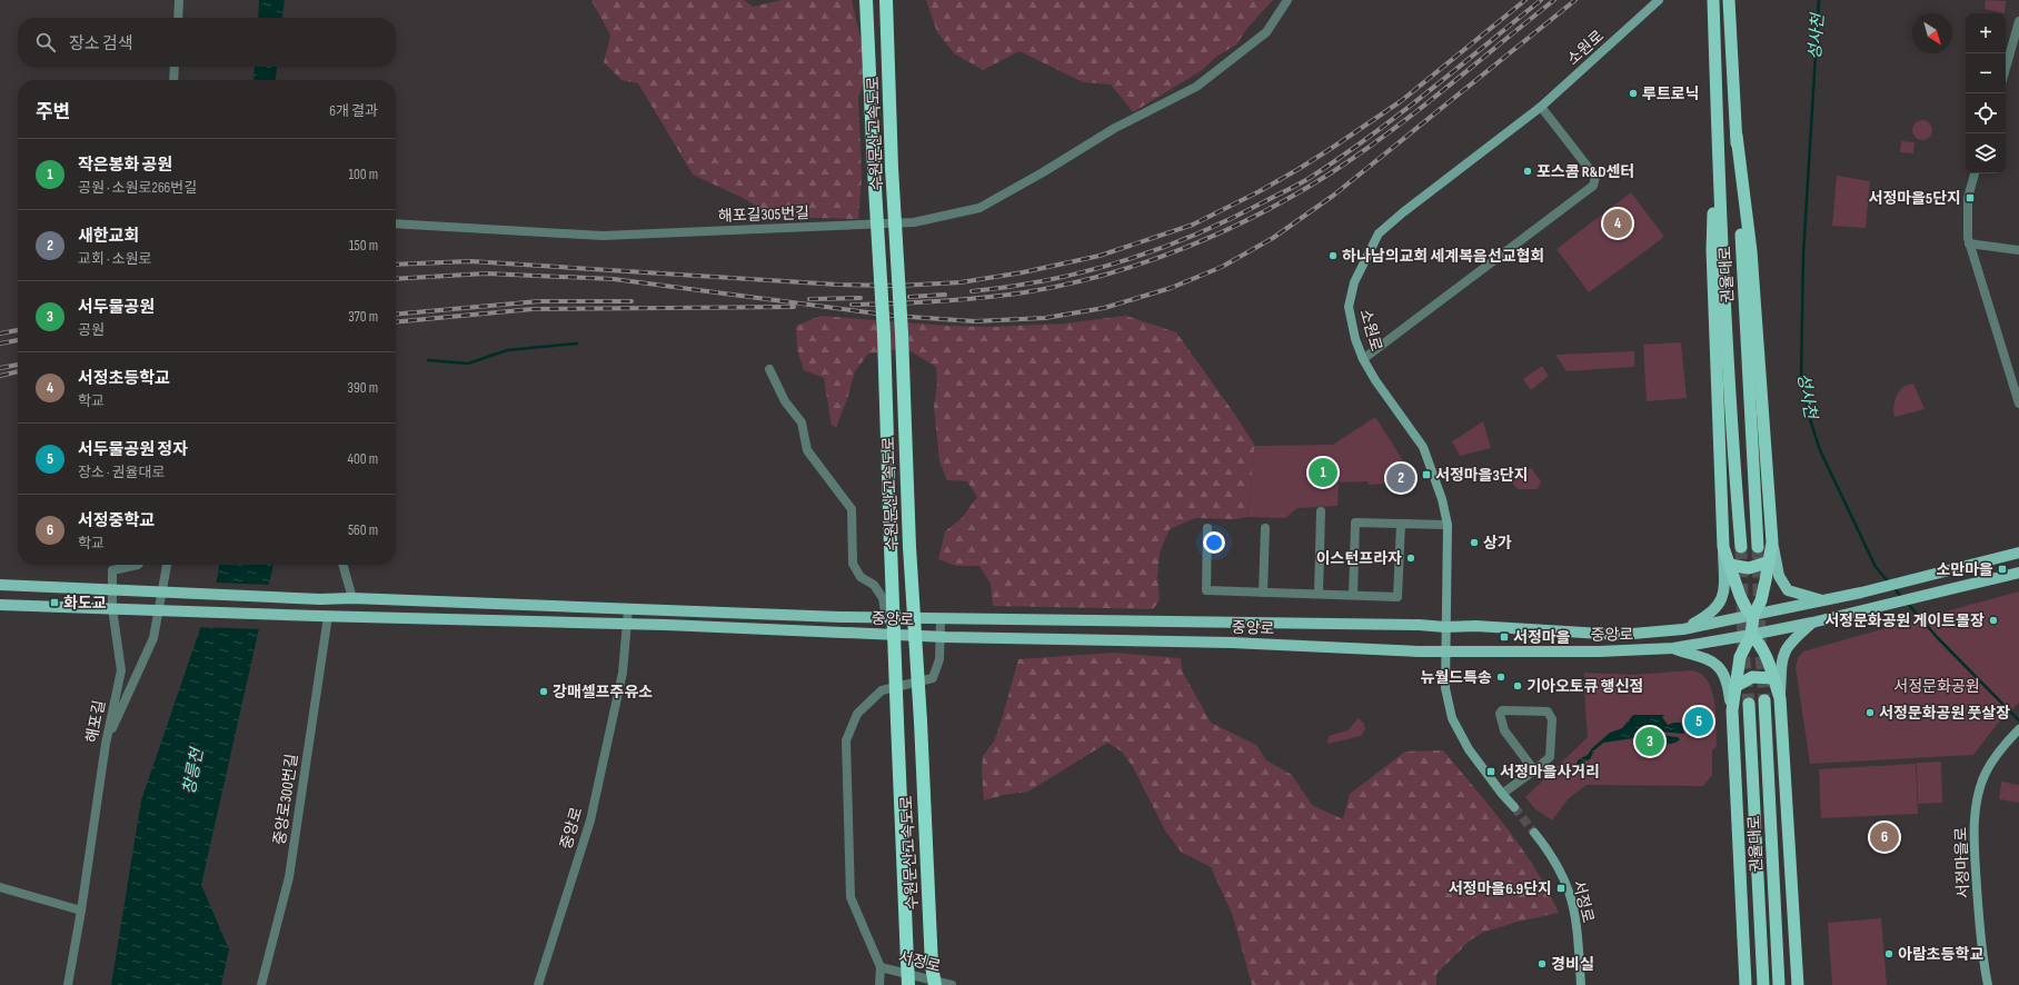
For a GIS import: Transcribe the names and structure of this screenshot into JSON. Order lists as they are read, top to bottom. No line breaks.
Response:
{"streets":{"highway":["수원문산고속도로","권율대로"],"main road":["소원로","중앙로","서정마을로","서정로"],"street":["해포길305번길","해포길","중앙로300번길"]},"crossings":[["소원로","중앙로"],["중앙로","해포길"],["중앙로","중앙로300번길"]],"water":["성사천","창릉천"],"parks":["서정문화공원"],"places":{"other":["루트로닉","포스콤 R&D센터","하나남의교회 세계복음선교협회","상가","이스턴프라자","서정문화공원 게이트볼장","뉴월드특송","기아오토큐 행신점","강매셀프주유소","서정문화공원 풋살장","아람초등학교","경비실"],"transit":["서정마을5단지","서정마을3단지","소만마을","화도교","서정마을","서정마을사거리","서정마을6.9단지"]},"north":"bottom right","page":{"map_buttons":["+","−"],"search":"장소 검색","heading":["주변","6개 결과"],"list":[{"mark":"1","name":"작은봉화 공원","note":"공원 · 소원로266번길","value":"100 m"},{"mark":"2","name":"새한교회","note":"교회 · 소원로","value":"150 m"},{"mark":"3","name":"서두물공원","note":"공원","value":"370 m"},{"mark":"4","name":"서정초등학교","note":"학교","value":"390 m"},{"mark":"5","name":"서두물공원 정자","note":"장소 · 권율대로","value":"400 m"},{"mark":"6","name":"서정중학교","note":"학교","value":"560 m"}],"pins":["4","1","2","5","3","6"]}}
